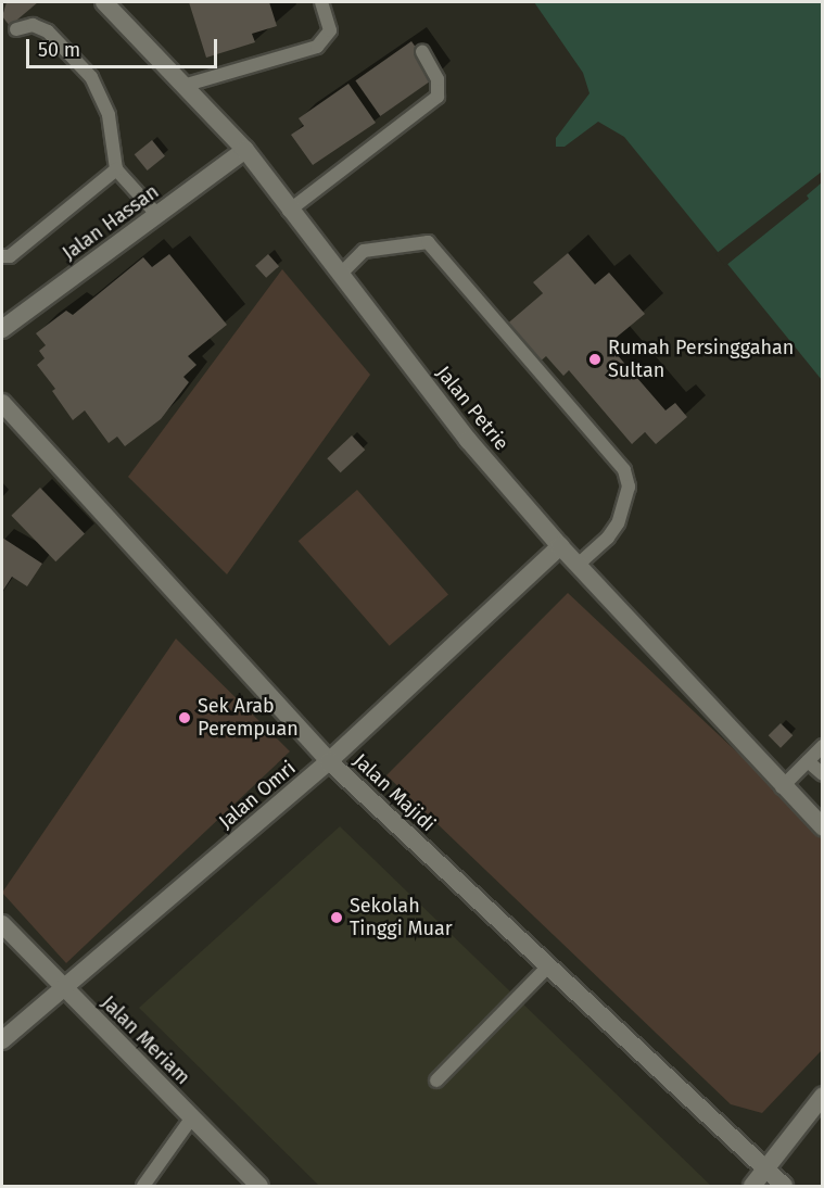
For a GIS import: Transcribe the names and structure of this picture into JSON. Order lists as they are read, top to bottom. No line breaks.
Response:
{"streets":{"street":["Jalan Hassan","Jalan Petrie","Jalan Majidi","Jalan Omri","Jalan Meriam"]},"crossings":[["Jalan Hassan","Jalan Petrie"],["Jalan Petrie","Jalan Omri"],["Jalan Majidi","Jalan Omri"],["Jalan Omri","Jalan Meriam"]],"places":["Rumah Persinggahan Sultan","Sek Arab Perempuan","Sekolah Tinggi Muar"],"scale_bar":"50 m"}
